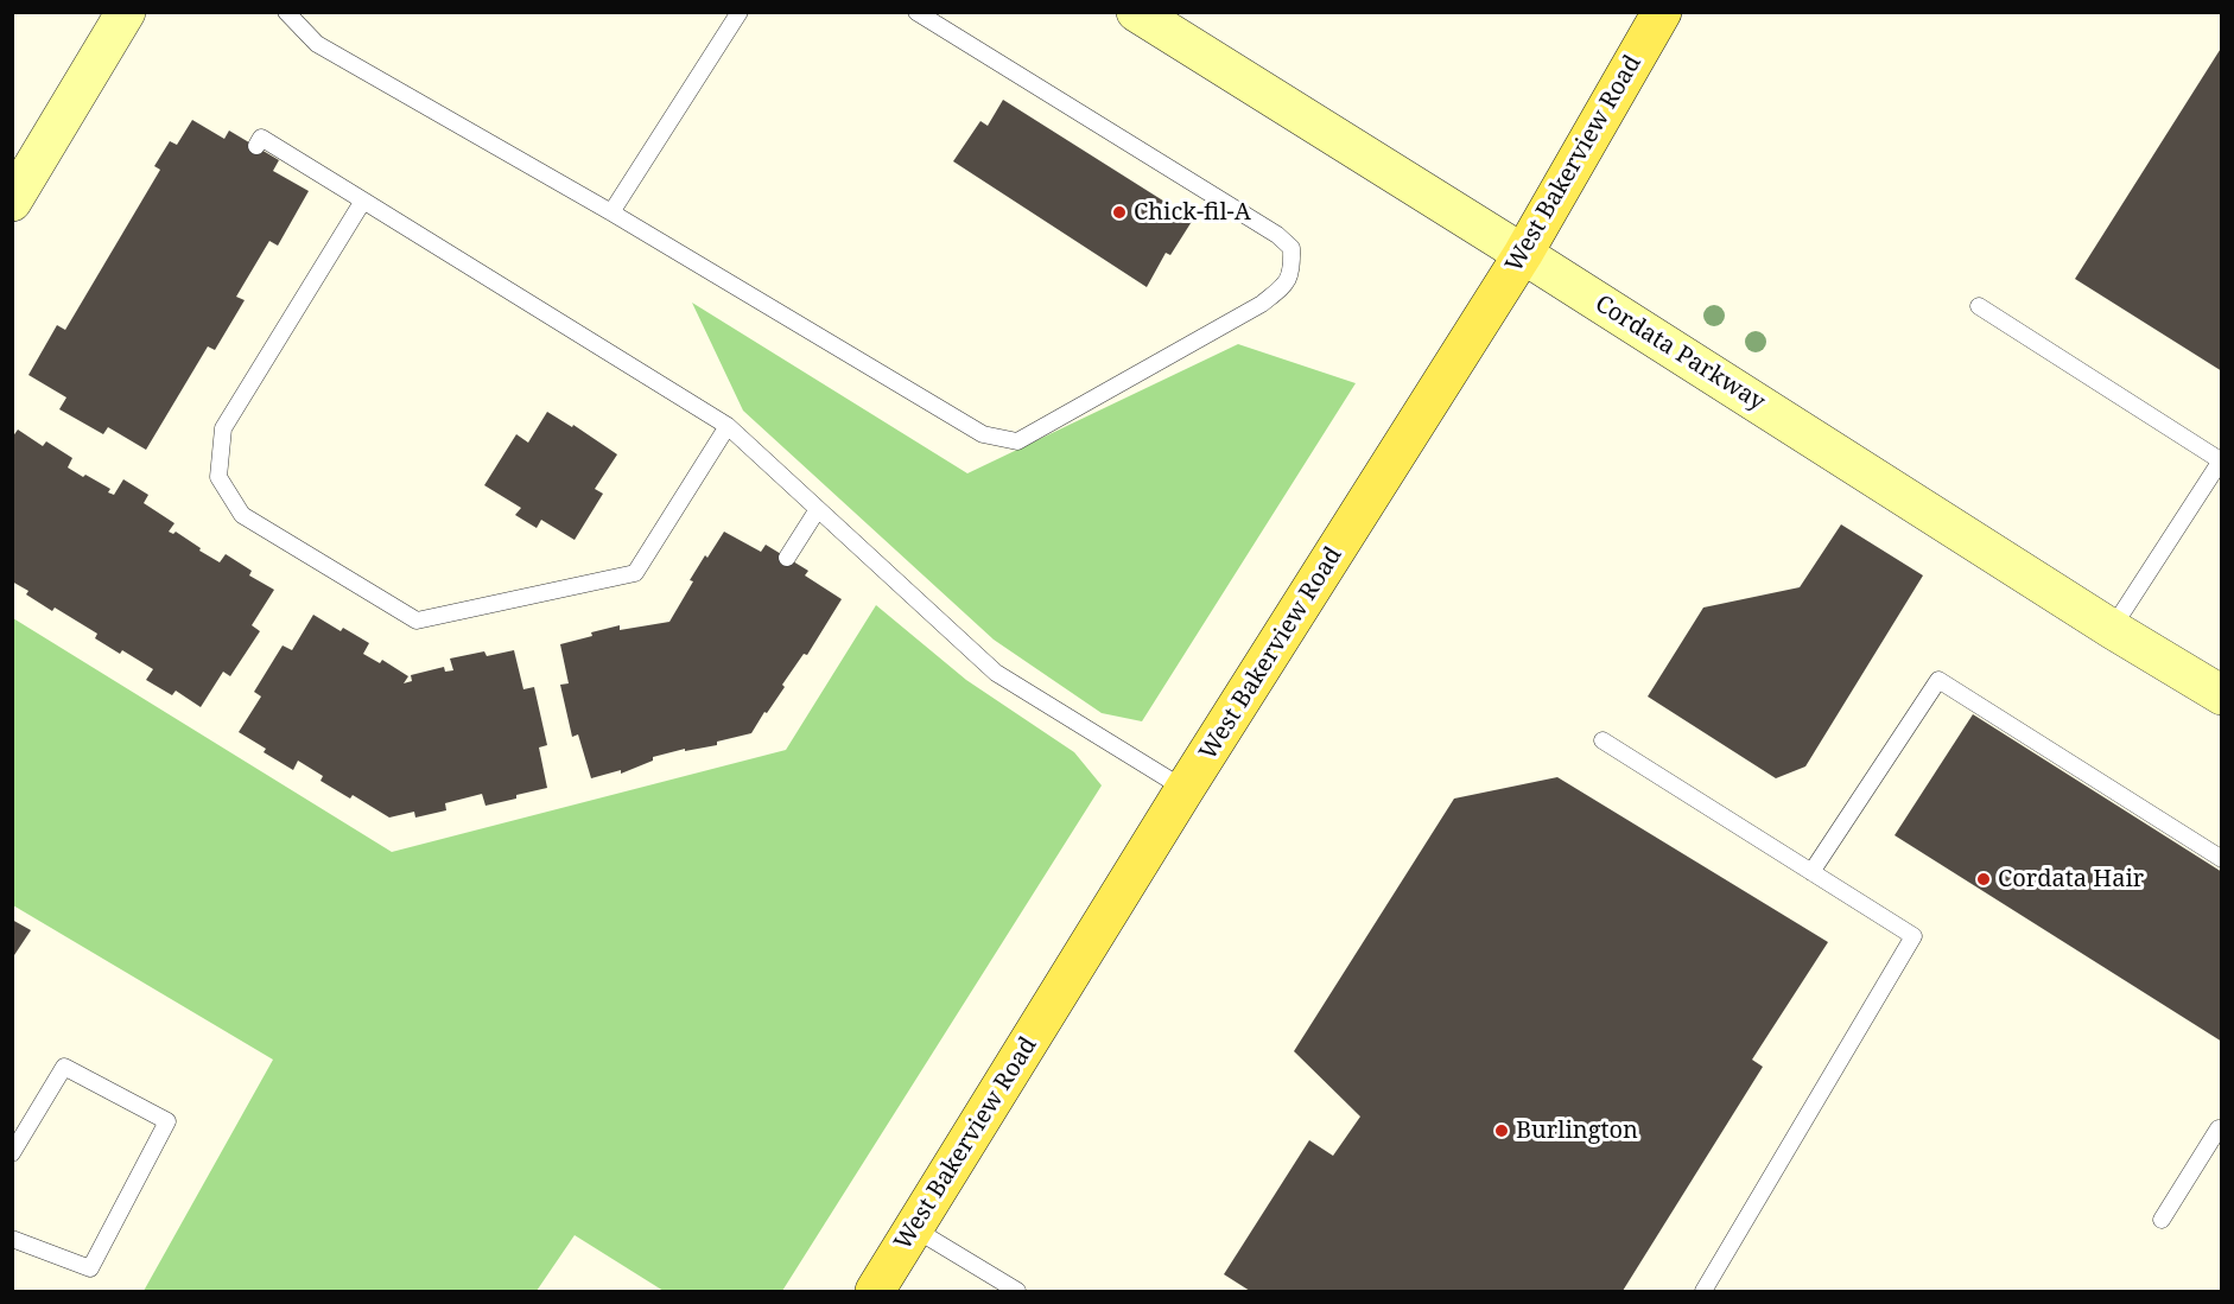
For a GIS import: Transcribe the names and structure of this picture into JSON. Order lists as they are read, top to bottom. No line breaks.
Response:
{"streets":{"main road":["West Bakerview Road"],"street":["Cordata Parkway"]},"crossings":[["West Bakerview Road","Cordata Parkway"]],"places":["Chick-fil-A","Cordata Hair","Burlington"]}
